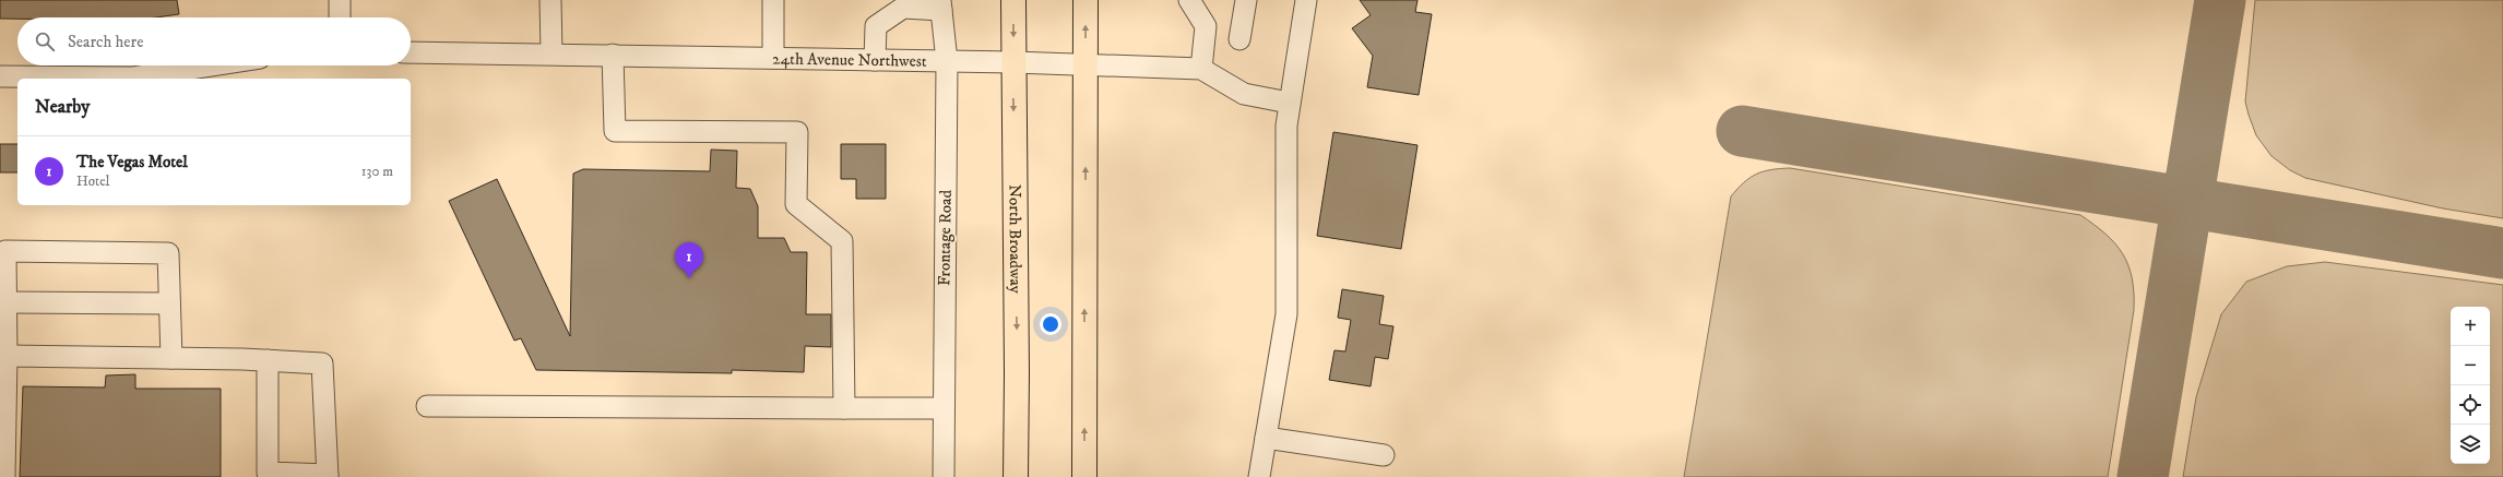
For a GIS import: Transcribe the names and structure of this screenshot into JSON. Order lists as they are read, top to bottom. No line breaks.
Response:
{"streets":{"main road":["North Broadway"],"street":["24th Avenue Northwest","Frontage Road"]},"crossings":[["24th Avenue Northwest","Frontage Road"],["24th Avenue Northwest","North Broadway"]],"page":{"search":"Search here","heading":"Nearby","list":[{"mark":"1","name":"The Vegas Motel","note":"Hotel","value":"130 m"}],"pins":"1","map_buttons":["+","−"]}}
